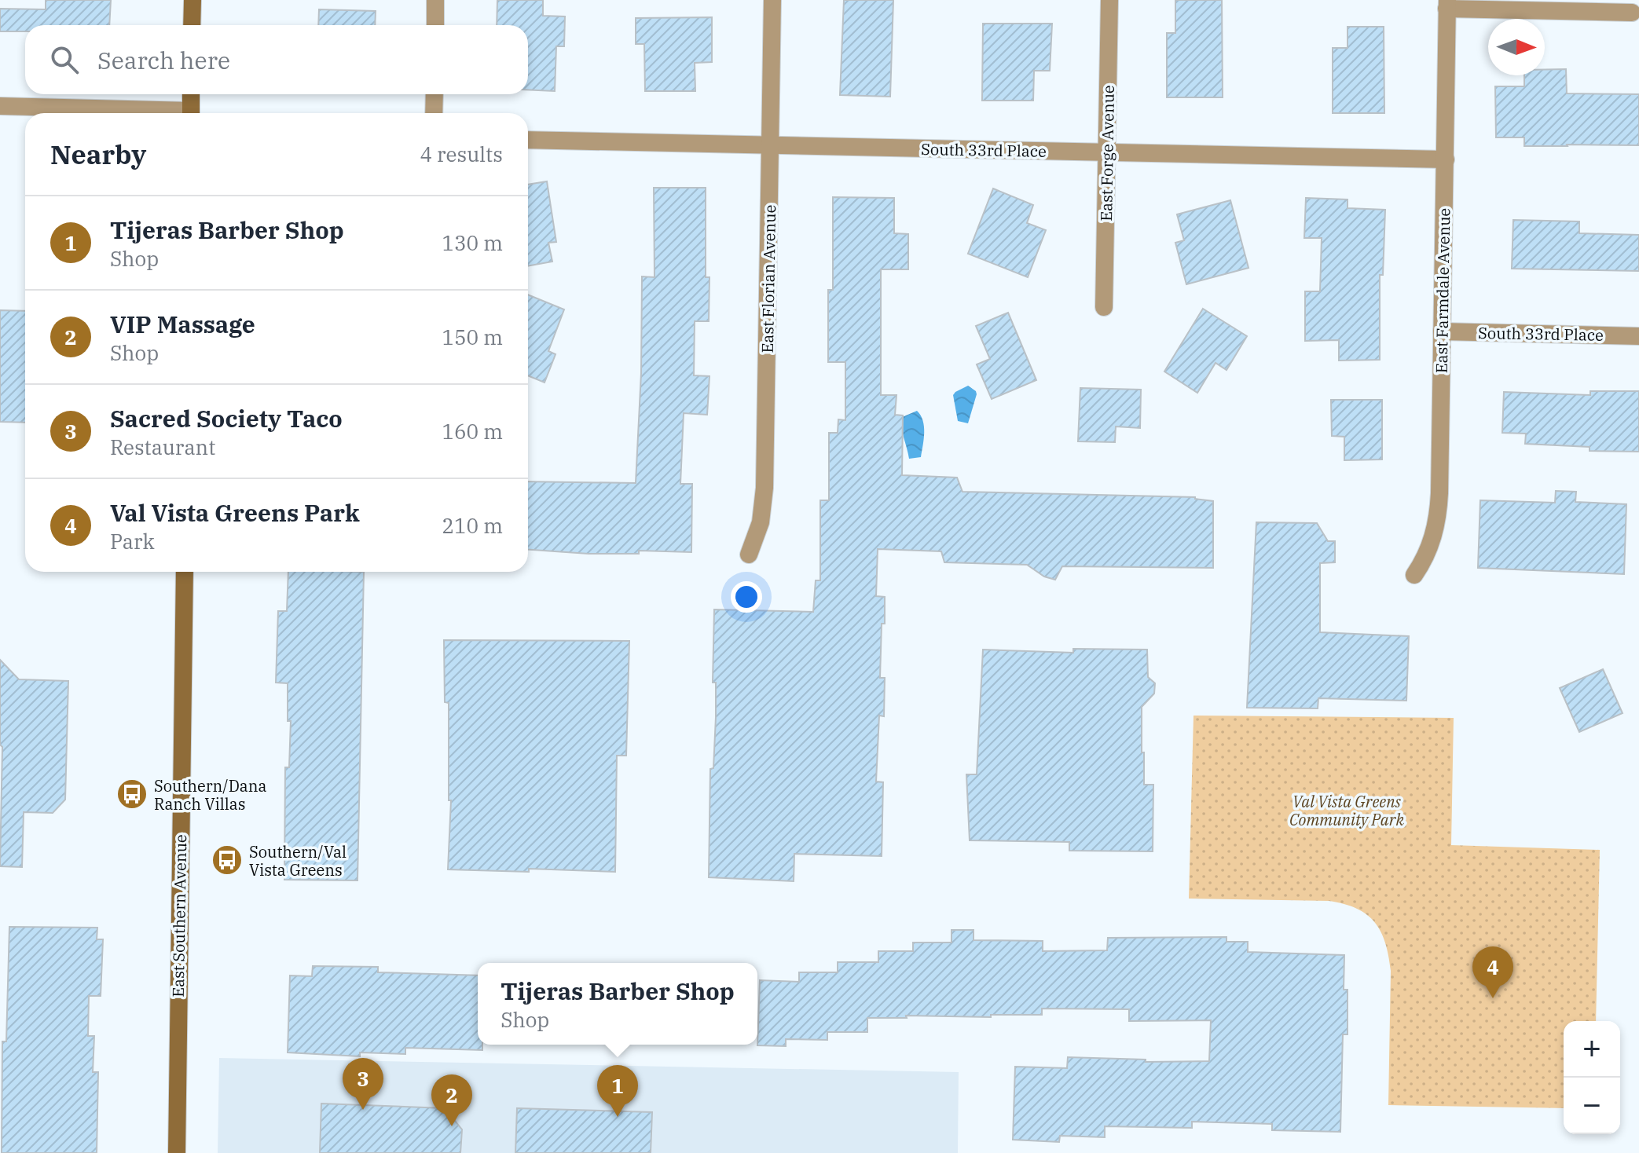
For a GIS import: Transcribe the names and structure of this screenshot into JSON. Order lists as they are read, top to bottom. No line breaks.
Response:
{"streets":{"main road":["East Southern Avenue"],"street":["South 33rd Place","East Forge Avenue","East Florian Avenue","East Farmdale Avenue"]},"crossings":[["South 33rd Place","East Forge Avenue"],["South 33rd Place","East Florian Avenue"],["South 33rd Place","East Farmdale Avenue"]],"parks":["Val Vista Greens Community Park"],"places":{"bus stop":["Southern/Dana Ranch Villas","Southern/Val Vista Greens"]},"north":"right","page":{"search":"Search here","heading":["Nearby","4 results"],"list":[{"mark":"1","name":"Tijeras Barber Shop","note":"Shop","value":"130 m"},{"mark":"2","name":"VIP Massage","note":"Shop","value":"150 m"},{"mark":"3","name":"Sacred Society Taco","note":"Restaurant","value":"160 m"},{"mark":"4","name":"Val Vista Greens Park","note":"Park","value":"210 m"}],"pins":["4","3","1","2"],"popup":["Tijeras Barber Shop","Shop"],"map_buttons":["+","−"]}}
